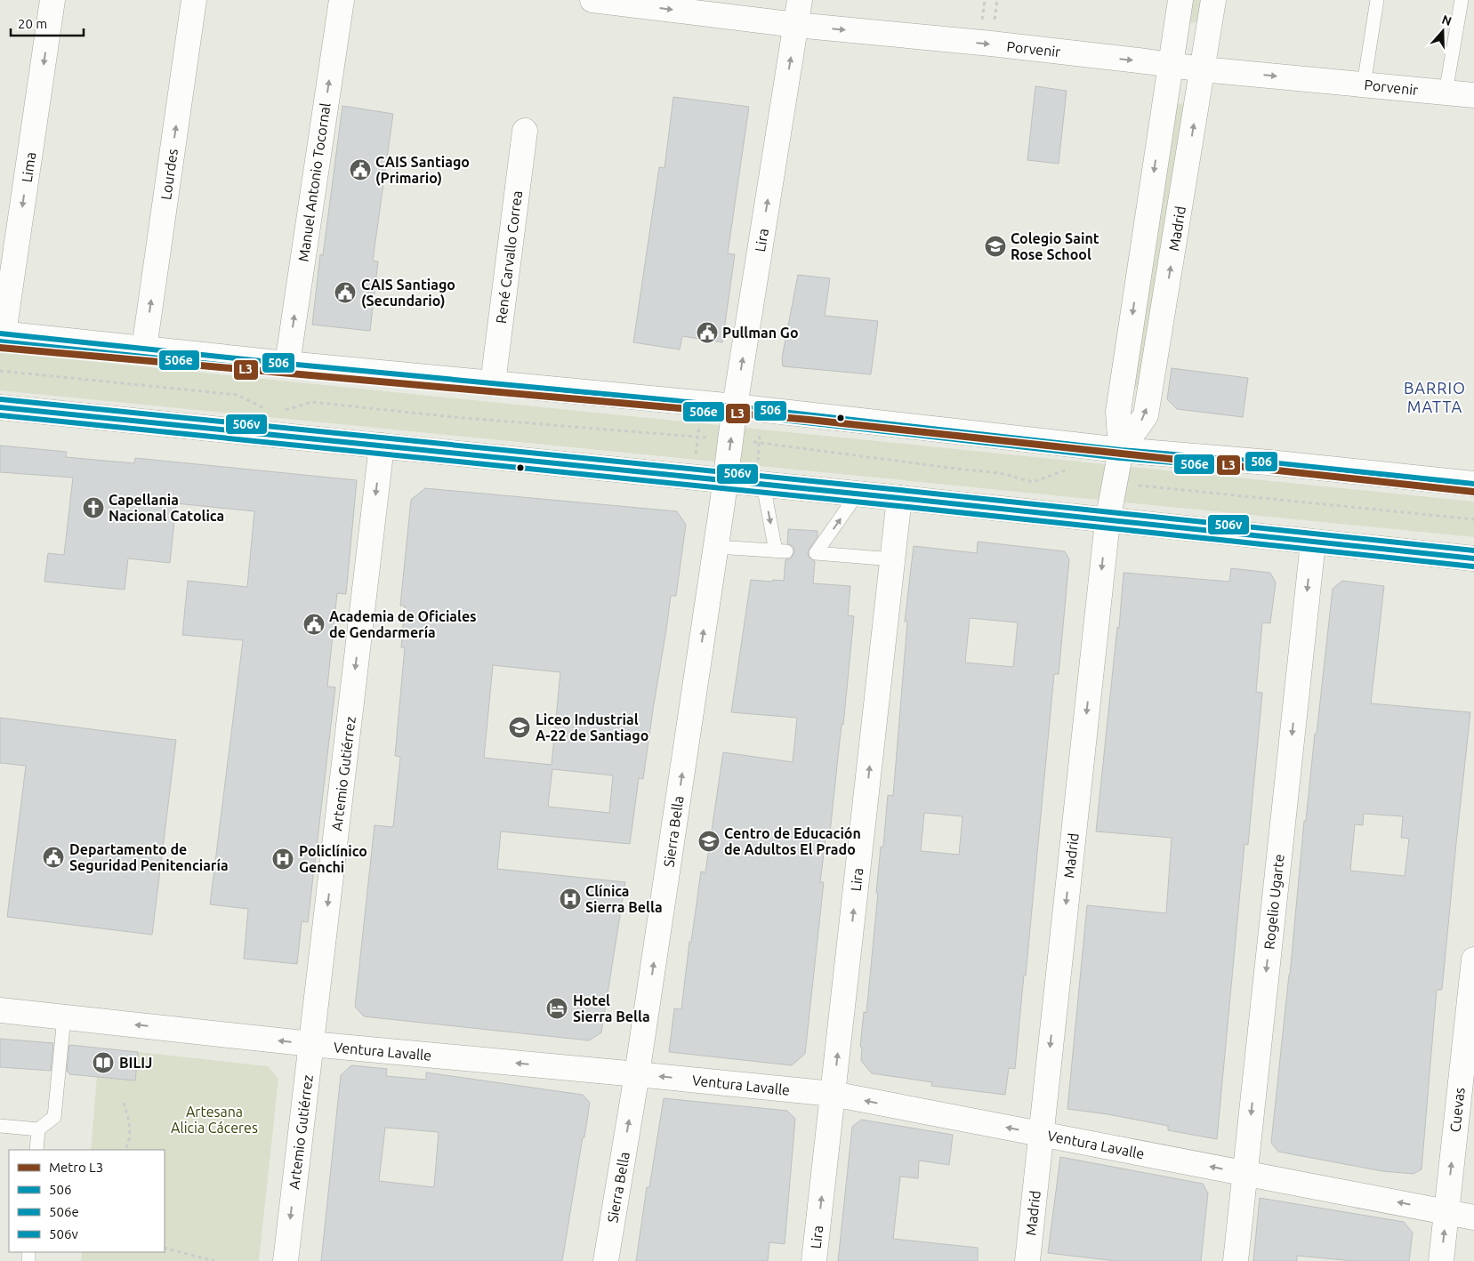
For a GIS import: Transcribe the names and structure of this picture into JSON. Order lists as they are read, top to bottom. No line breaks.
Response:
{"streets":{"street":["Porvenir","Lima","Lourdes","Manuel Antonio Tocornal","Madrid","Lira","René Carvallo Correa","Artemio Gutiérrez","Sierra Bella","Rogelio Ugarte","Ventura Lavalle","Cuevas"]},"crossings":[["Porvenir","Madrid"],["Porvenir","Lira"],["Madrid","Ventura Lavalle"],["Lira","Sierra Bella"],["Lira","Ventura Lavalle"],["Artemio Gutiérrez","Ventura Lavalle"],["Sierra Bella","Ventura Lavalle"],["Rogelio Ugarte","Ventura Lavalle"],["Ventura Lavalle","Cuevas"]],"one_way":["Porvenir","Lima","Lourdes","Manuel Antonio Tocornal","Lira","Artemio Gutiérrez","Sierra Bella","Rogelio Ugarte","Ventura Lavalle","Cuevas"],"districts":["BARRIO MATTA"],"parks":["Artesana Alicia Cáceres"],"places":{"public building":["CAIS Santiago (Primario)","CAIS Santiago (Secundario)","Pullman Go","Academia de Oficiales de Gendarmería","Departamento de Seguridad Penitenciaría"],"school or university":["Colegio Saint Rose School","Liceo Industrial A-22 de Santiago","Centro de Educación de Adultos El Prado"],"church":["Capellania Nacional Catolica"],"hospital":["Policlínico Genchi","Clínica Sierra Bella"],"hotel":["Hotel Sierra Bella"],"library":["BILIJ"]},"lines":["transit line 506","transit line 506e","metro line L3","transit line 506v"],"legend":["Metro L3","506","506e","506v"],"scale_bar":"20 m","north":"top"}
